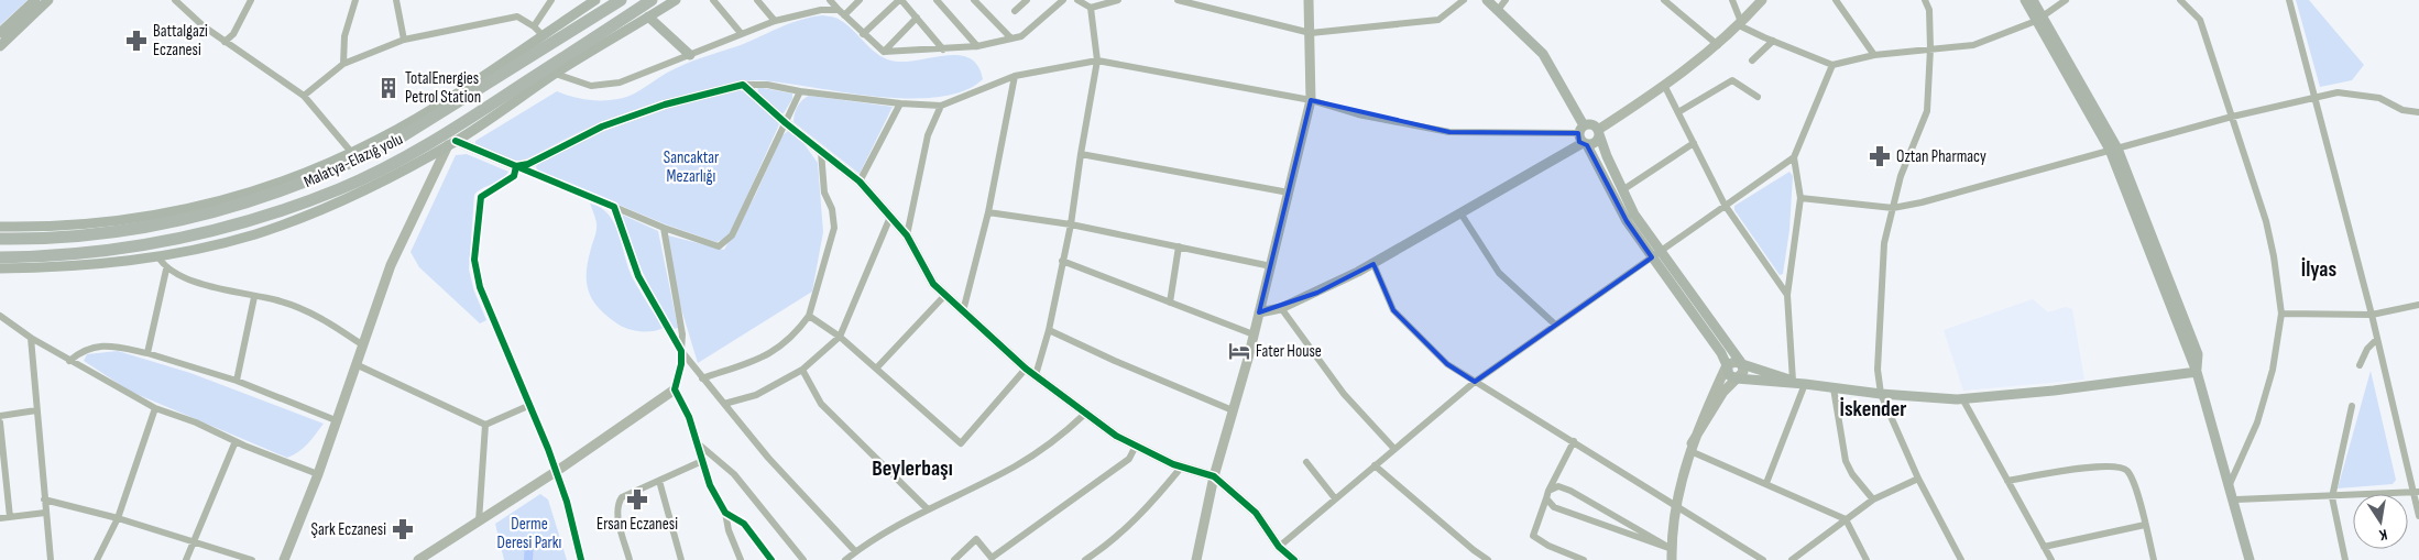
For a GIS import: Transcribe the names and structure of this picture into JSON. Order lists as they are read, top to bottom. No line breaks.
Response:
{"streets":{"highway":["Malatya-Elazığ yolu"]},"districts":["İlyas","İskender","Beylerbaşı"],"parks":["Sancaktar Mezarlığı","Derme Deresi Parkı"],"places":{"pharmacy":["Battalgazi Eczanesi","Oztan Pharmacy","Ersan Eczanesi","Şark Eczanesi"],"building":["TotalEnergies Petrol Station"],"hotel":["Fater House"]},"north":"bottom"}
